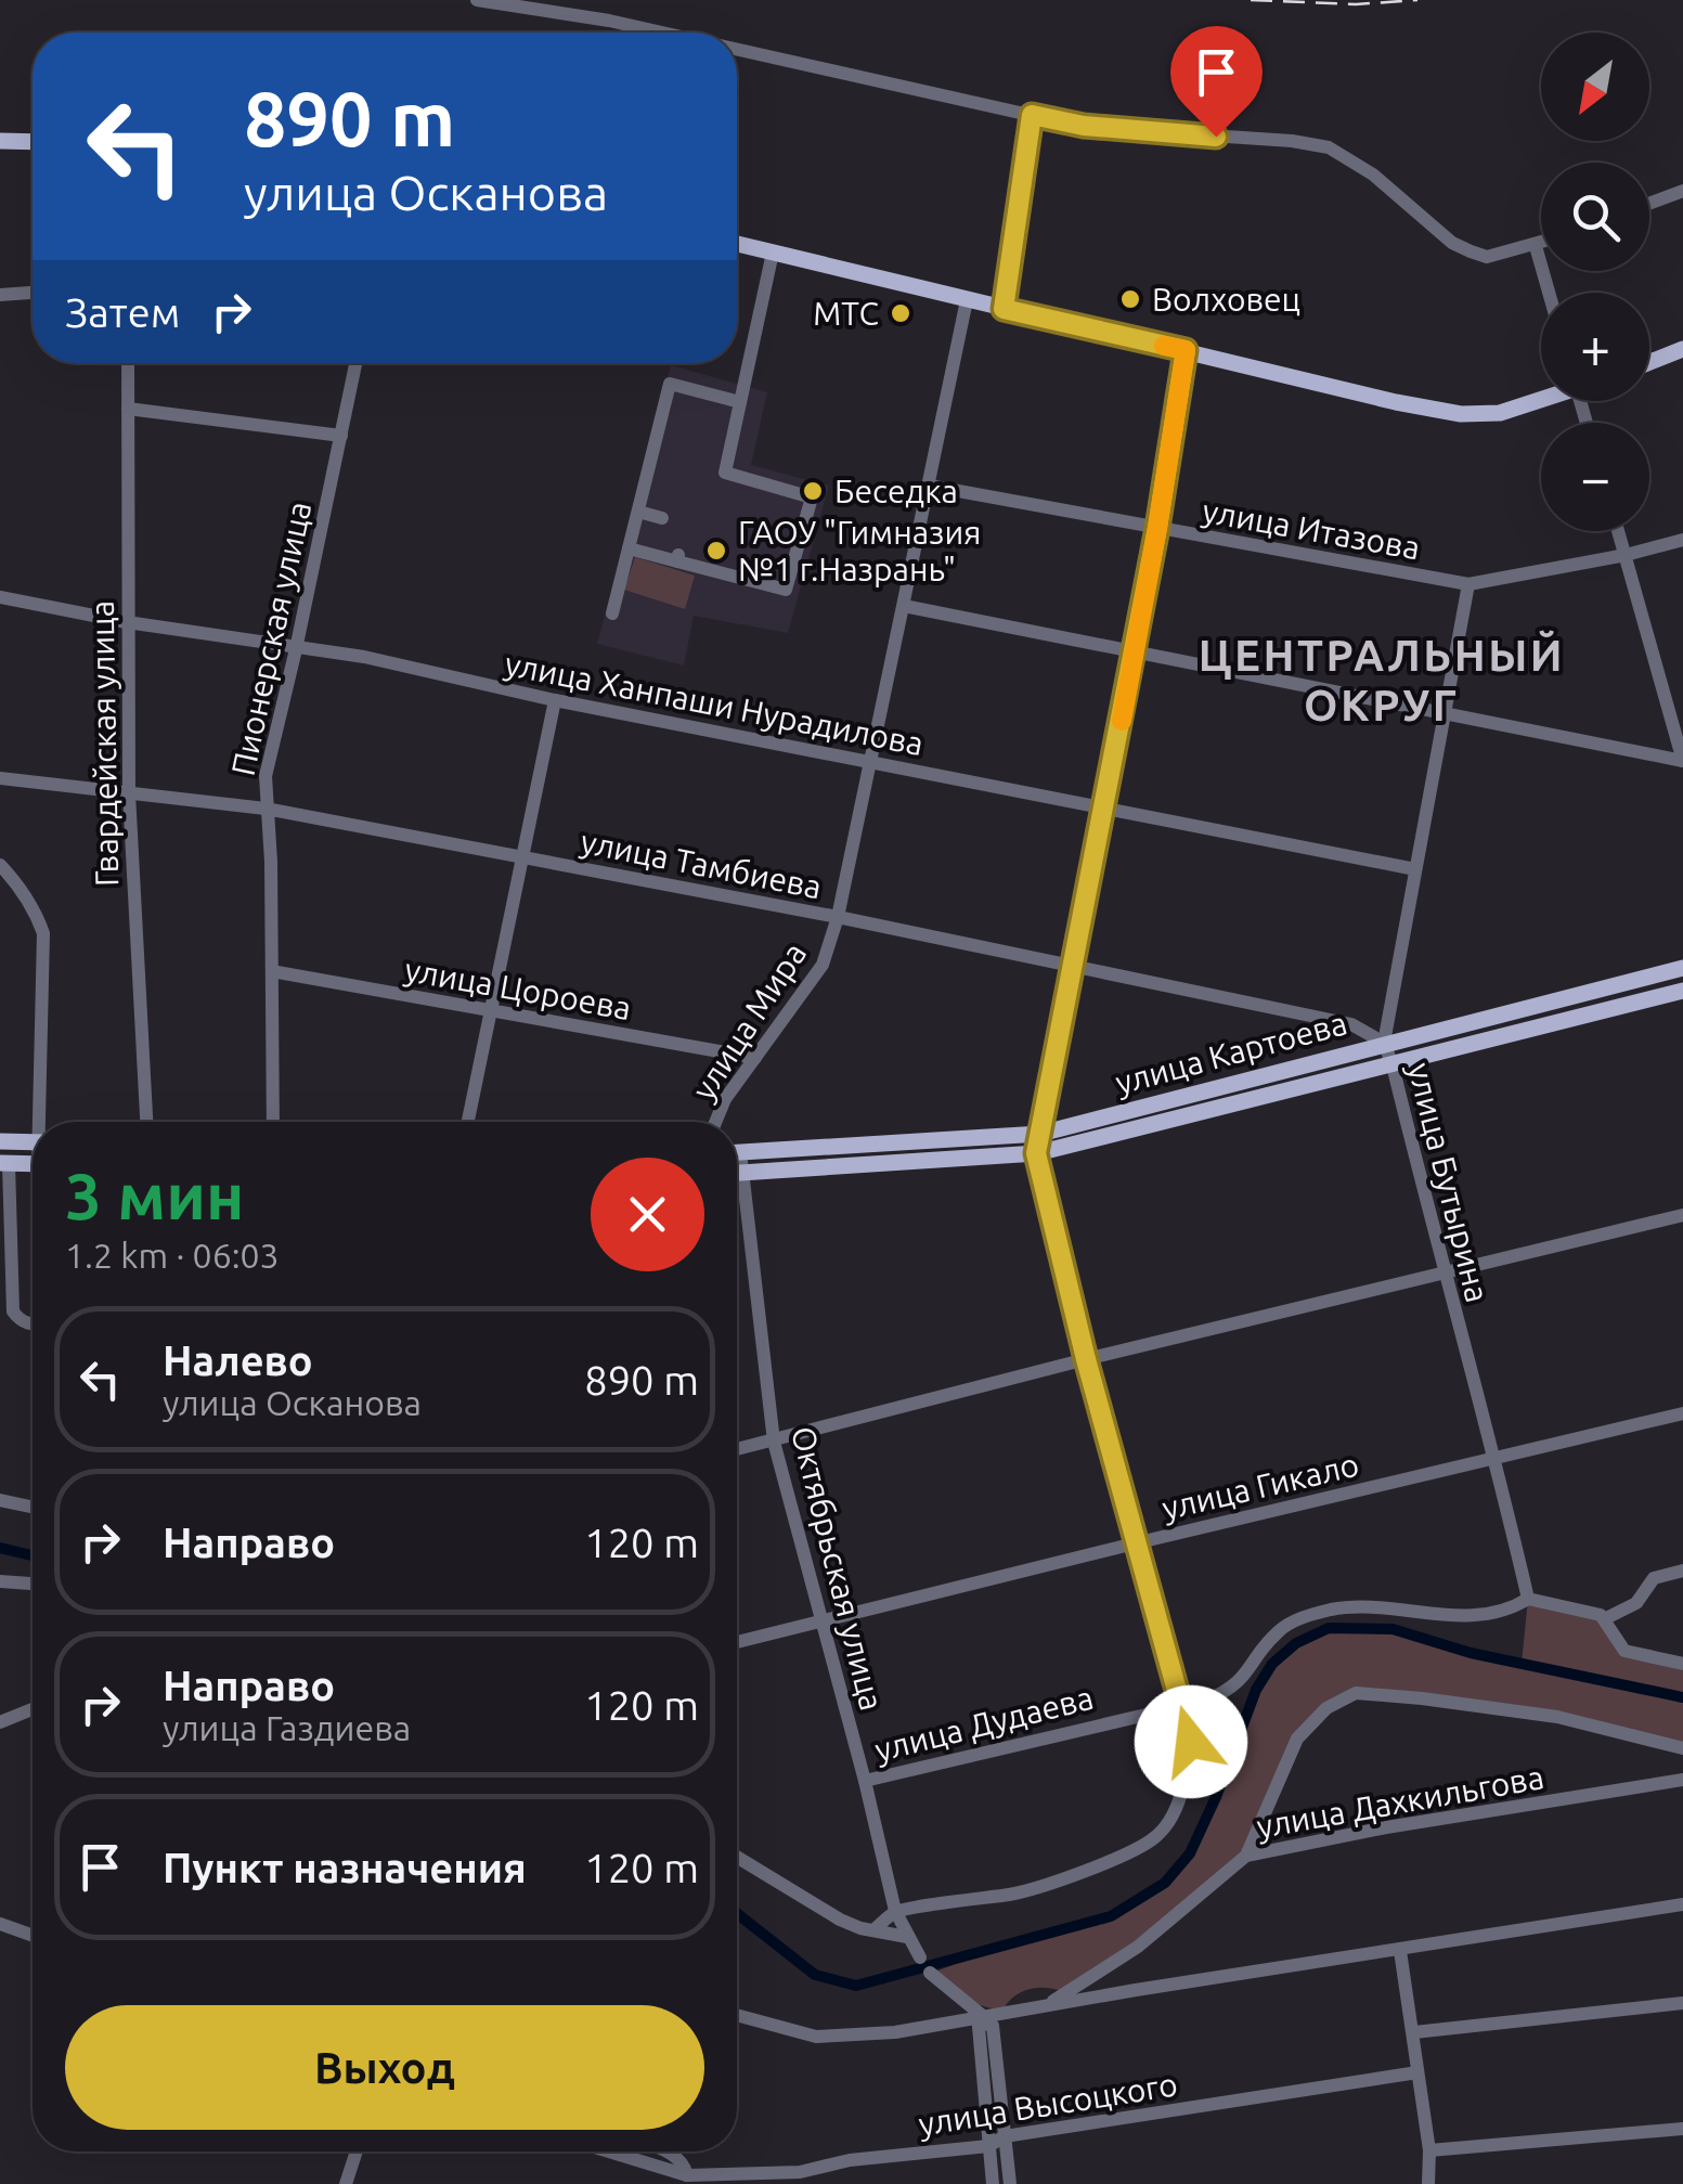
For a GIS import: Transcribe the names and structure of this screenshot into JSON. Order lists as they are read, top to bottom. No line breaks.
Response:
{"streets":{"main road":["улица Картоева"],"street":["улица Итазова","Пионерская улица","улица Ханпаши Нурадилова","Гвардейская улица","улица Тамбиева","улица Цороева","улица Мира","улица Бутырина","улица Гикало","Октябрьская улица","улица Дудаева","улица Дахкильгова","улица Высоцкого"]},"crossings":[["улица Итазова","улица Мира"],["улица Итазова","улица Бутырина"],["Пионерская улица","улица Ханпаши Нурадилова"],["Пионерская улица","улица Тамбиева"],["Пионерская улица","улица Цороева"],["улица Ханпаши Нурадилова","Гвардейская улица"],["улица Ханпаши Нурадилова","улица Мира"],["улица Ханпаши Нурадилова","улица Бутырина"],["Гвардейская улица","улица Тамбиева"],["улица Тамбиева","улица Мира"],["улица Тамбиева","улица Картоева"],["улица Тамбиева","улица Бутырина"],["улица Цороева","улица Мира"],["улица Картоева","улица Бутырина"],["улица Картоева","Октябрьская улица"],["улица Бутырина","улица Гикало"],["улица Бутырина","улица Дудаева"],["улица Гикало","Октябрьская улица"],["Октябрьская улица","улица Дудаева"]],"districts":["ЦЕНТРАЛЬНЫЙ ОКРУГ"],"places":["Волховец","МТС","Беседка","ГАОУ \"Гимназия №1 г.Назрань\""],"north":"bottom left","page":{"map_buttons":["+","−"],"turn":["890 m","улица Осканова"],"then":"Затем","heading":["3 мин","1.2 km · 06:03"],"list":[{"name":"Налево","note":"улица Осканова","value":"890 m"},{"name":"Направо","value":"120 m"},{"name":"Направо","note":"улица Газдиева","value":"120 m"},{"name":"Пункт назначения","value":"120 m"}],"buttons":"Выход"}}
